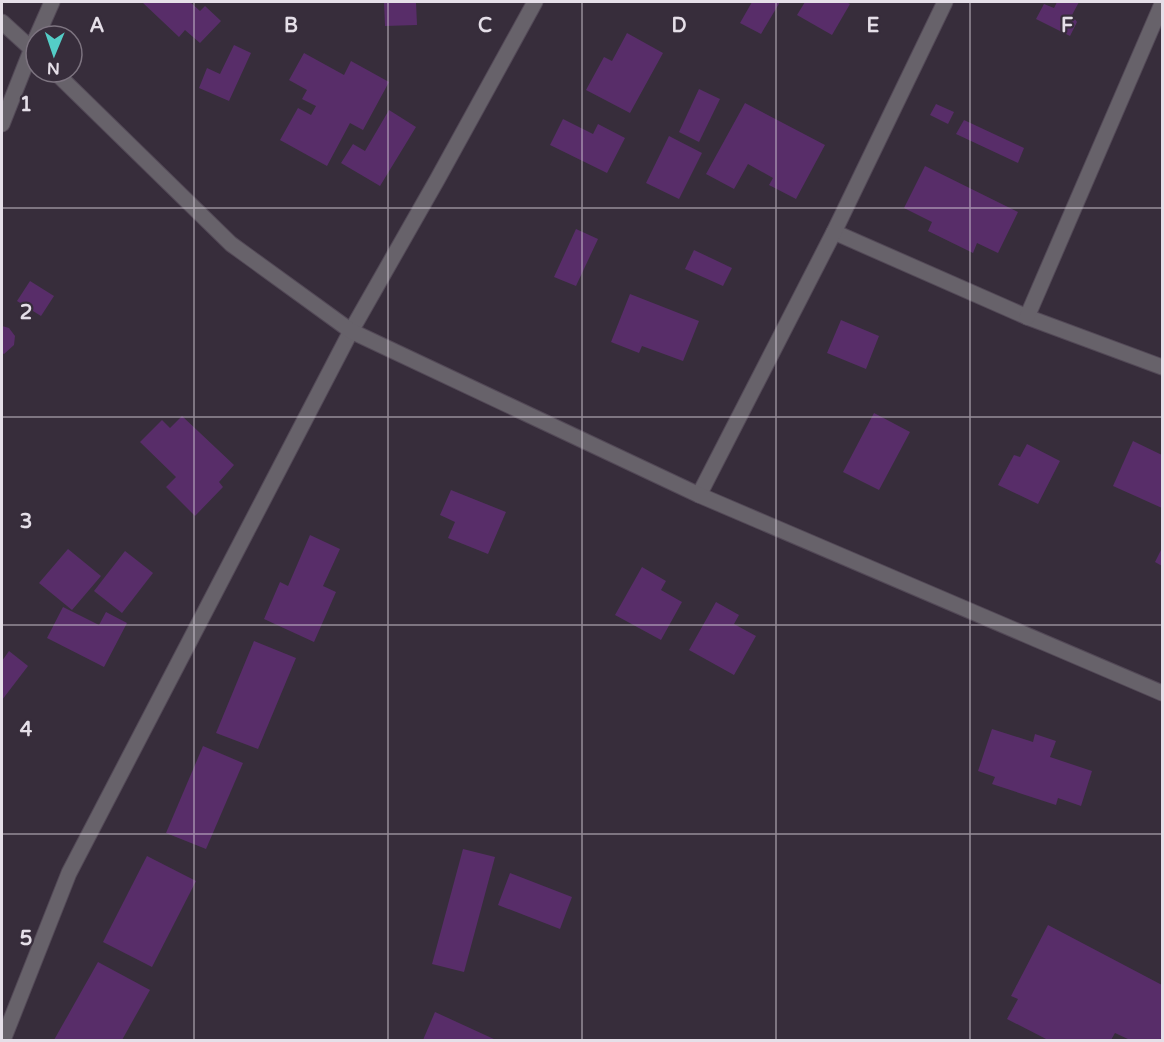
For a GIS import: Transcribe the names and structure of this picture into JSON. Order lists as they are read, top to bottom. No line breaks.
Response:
{"north":"bottom","grid":{"columns":["A","B","C","D","E","F"],"rows":["1","2","3","4","5"]}}
